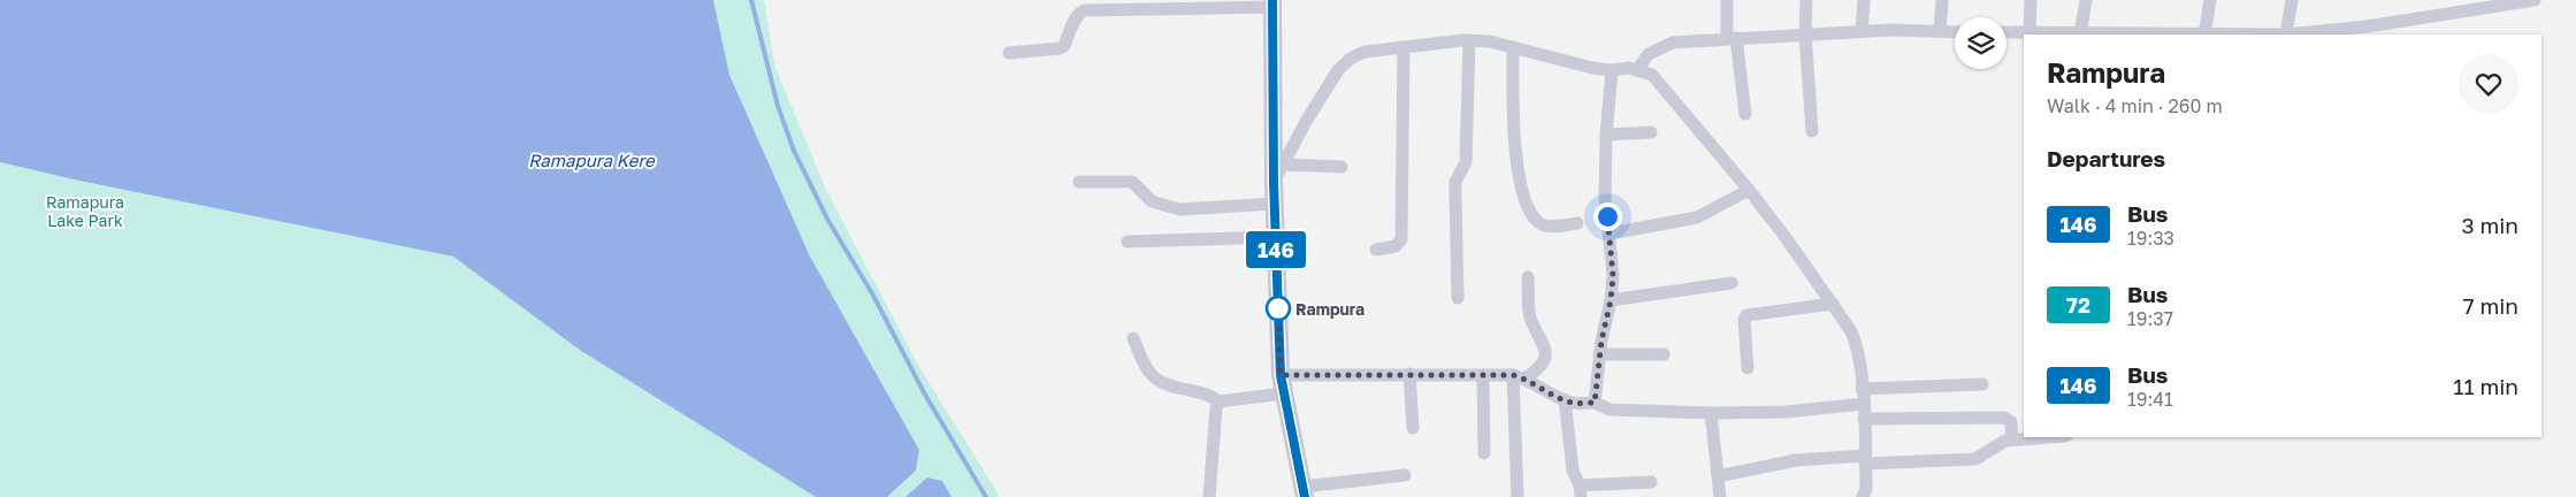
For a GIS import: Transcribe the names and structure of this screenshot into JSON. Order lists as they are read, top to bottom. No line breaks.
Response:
{"water":["Ramapura Kere"],"parks":["Ramapura Lake Park"],"places":["Rampura"],"lines":["bus line 146"],"page":{"on_map":"146","heading":[["Rampura","Walk · 4 min · 260 m"],"Departures"],"list":[{"mark":"146","name":"Bus","note":"19:33","value":"3 min"},{"mark":"72","name":"Bus","note":"19:37","value":"7 min"},{"mark":"146","name":"Bus","note":"19:41","value":"11 min"}]}}
